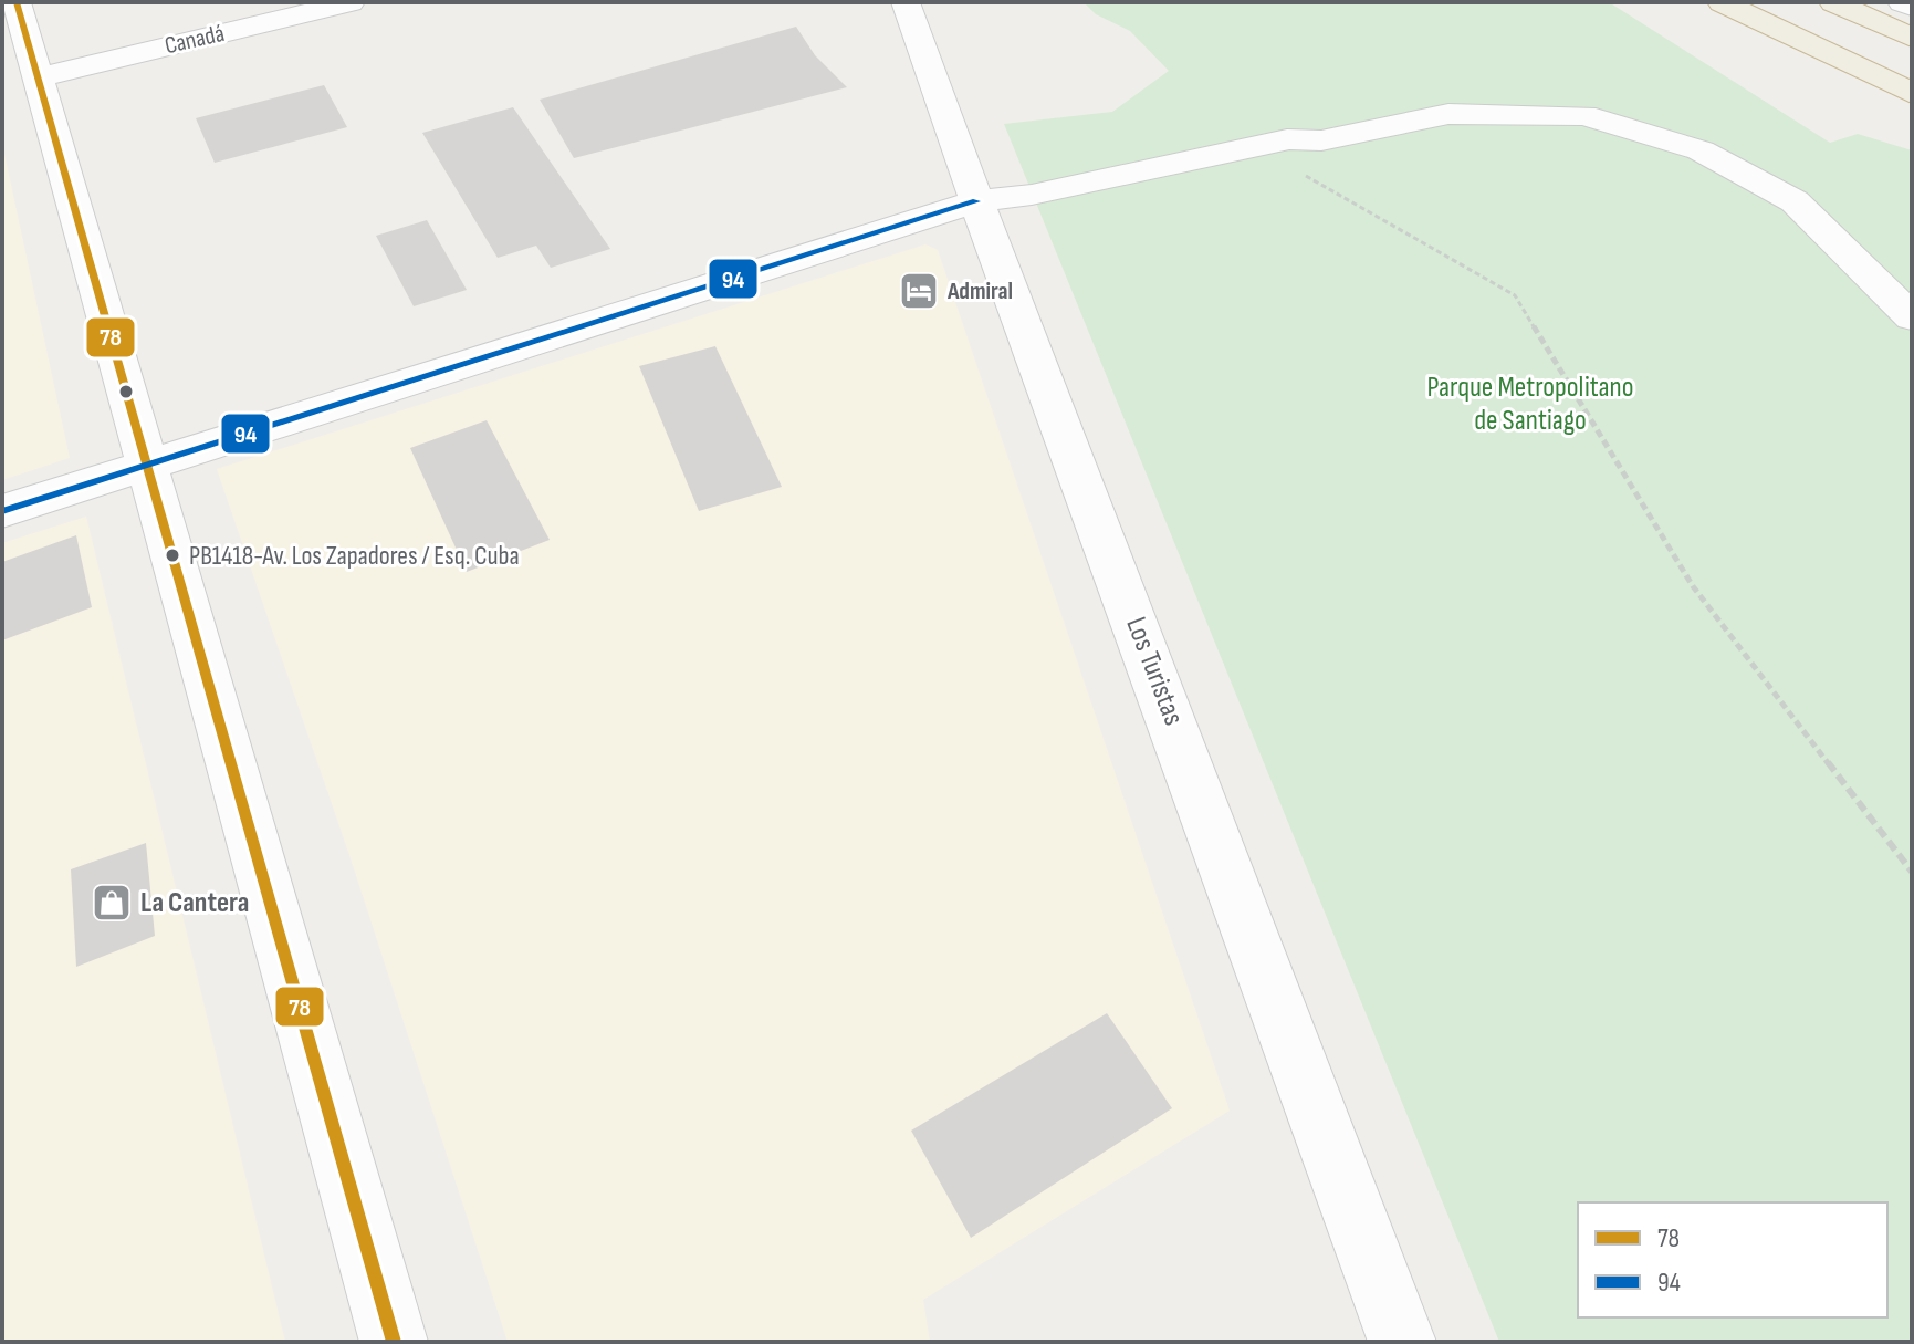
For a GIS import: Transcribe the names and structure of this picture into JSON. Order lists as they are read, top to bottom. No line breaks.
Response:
{"streets":{"street":["Canadá","Los Turistas"]},"parks":["Parque Metropolitano de Santiago"],"places":{"hotel":["Admiral"],"other":["PB1418-Av. Los Zapadores / Esq. Cuba"],"shop":["La Cantera"]},"lines":["transit line 78","transit line 94"],"legend":["78","94"]}
